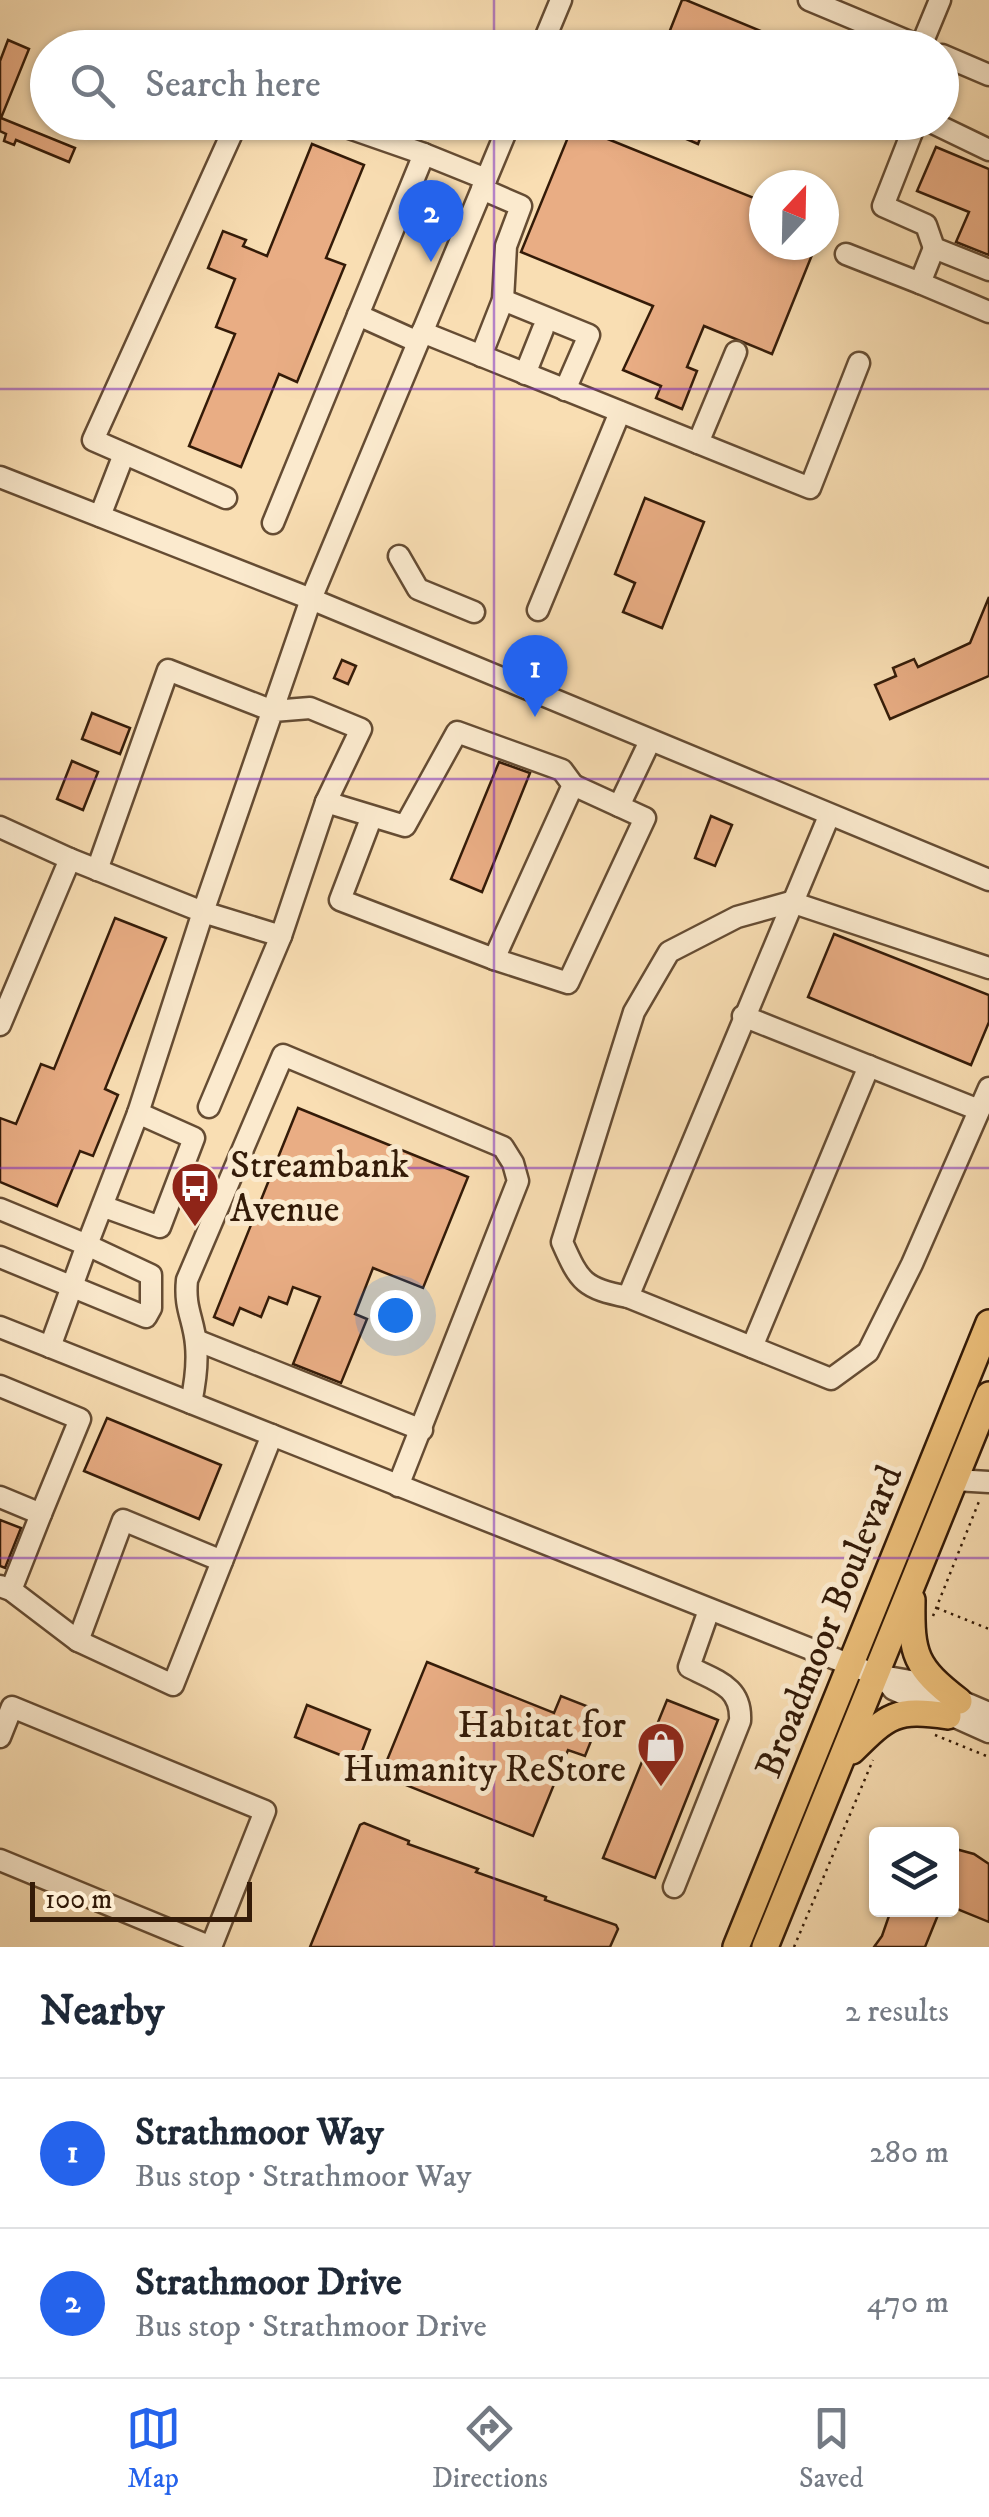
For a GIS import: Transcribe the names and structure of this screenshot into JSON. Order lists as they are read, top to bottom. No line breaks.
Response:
{"streets":{"main road":["Broadmoor Boulevard"]},"places":{"bus stop":["Streambank Avenue"],"shop":["Habitat for Humanity ReStore"]},"scale_bar":"100 m","north":"top","page":{"search":"Search here","pins":["2","1"],"scale":"100 m","heading":["Nearby","2 results"],"list":[{"mark":"1","name":"Strathmoor Way","note":"Bus stop · Strathmoor Way","value":"280 m"},{"mark":"2","name":"Strathmoor Drive","note":"Bus stop · Strathmoor Drive","value":"470 m"}],"nav":["Map","Directions","Saved"]}}
